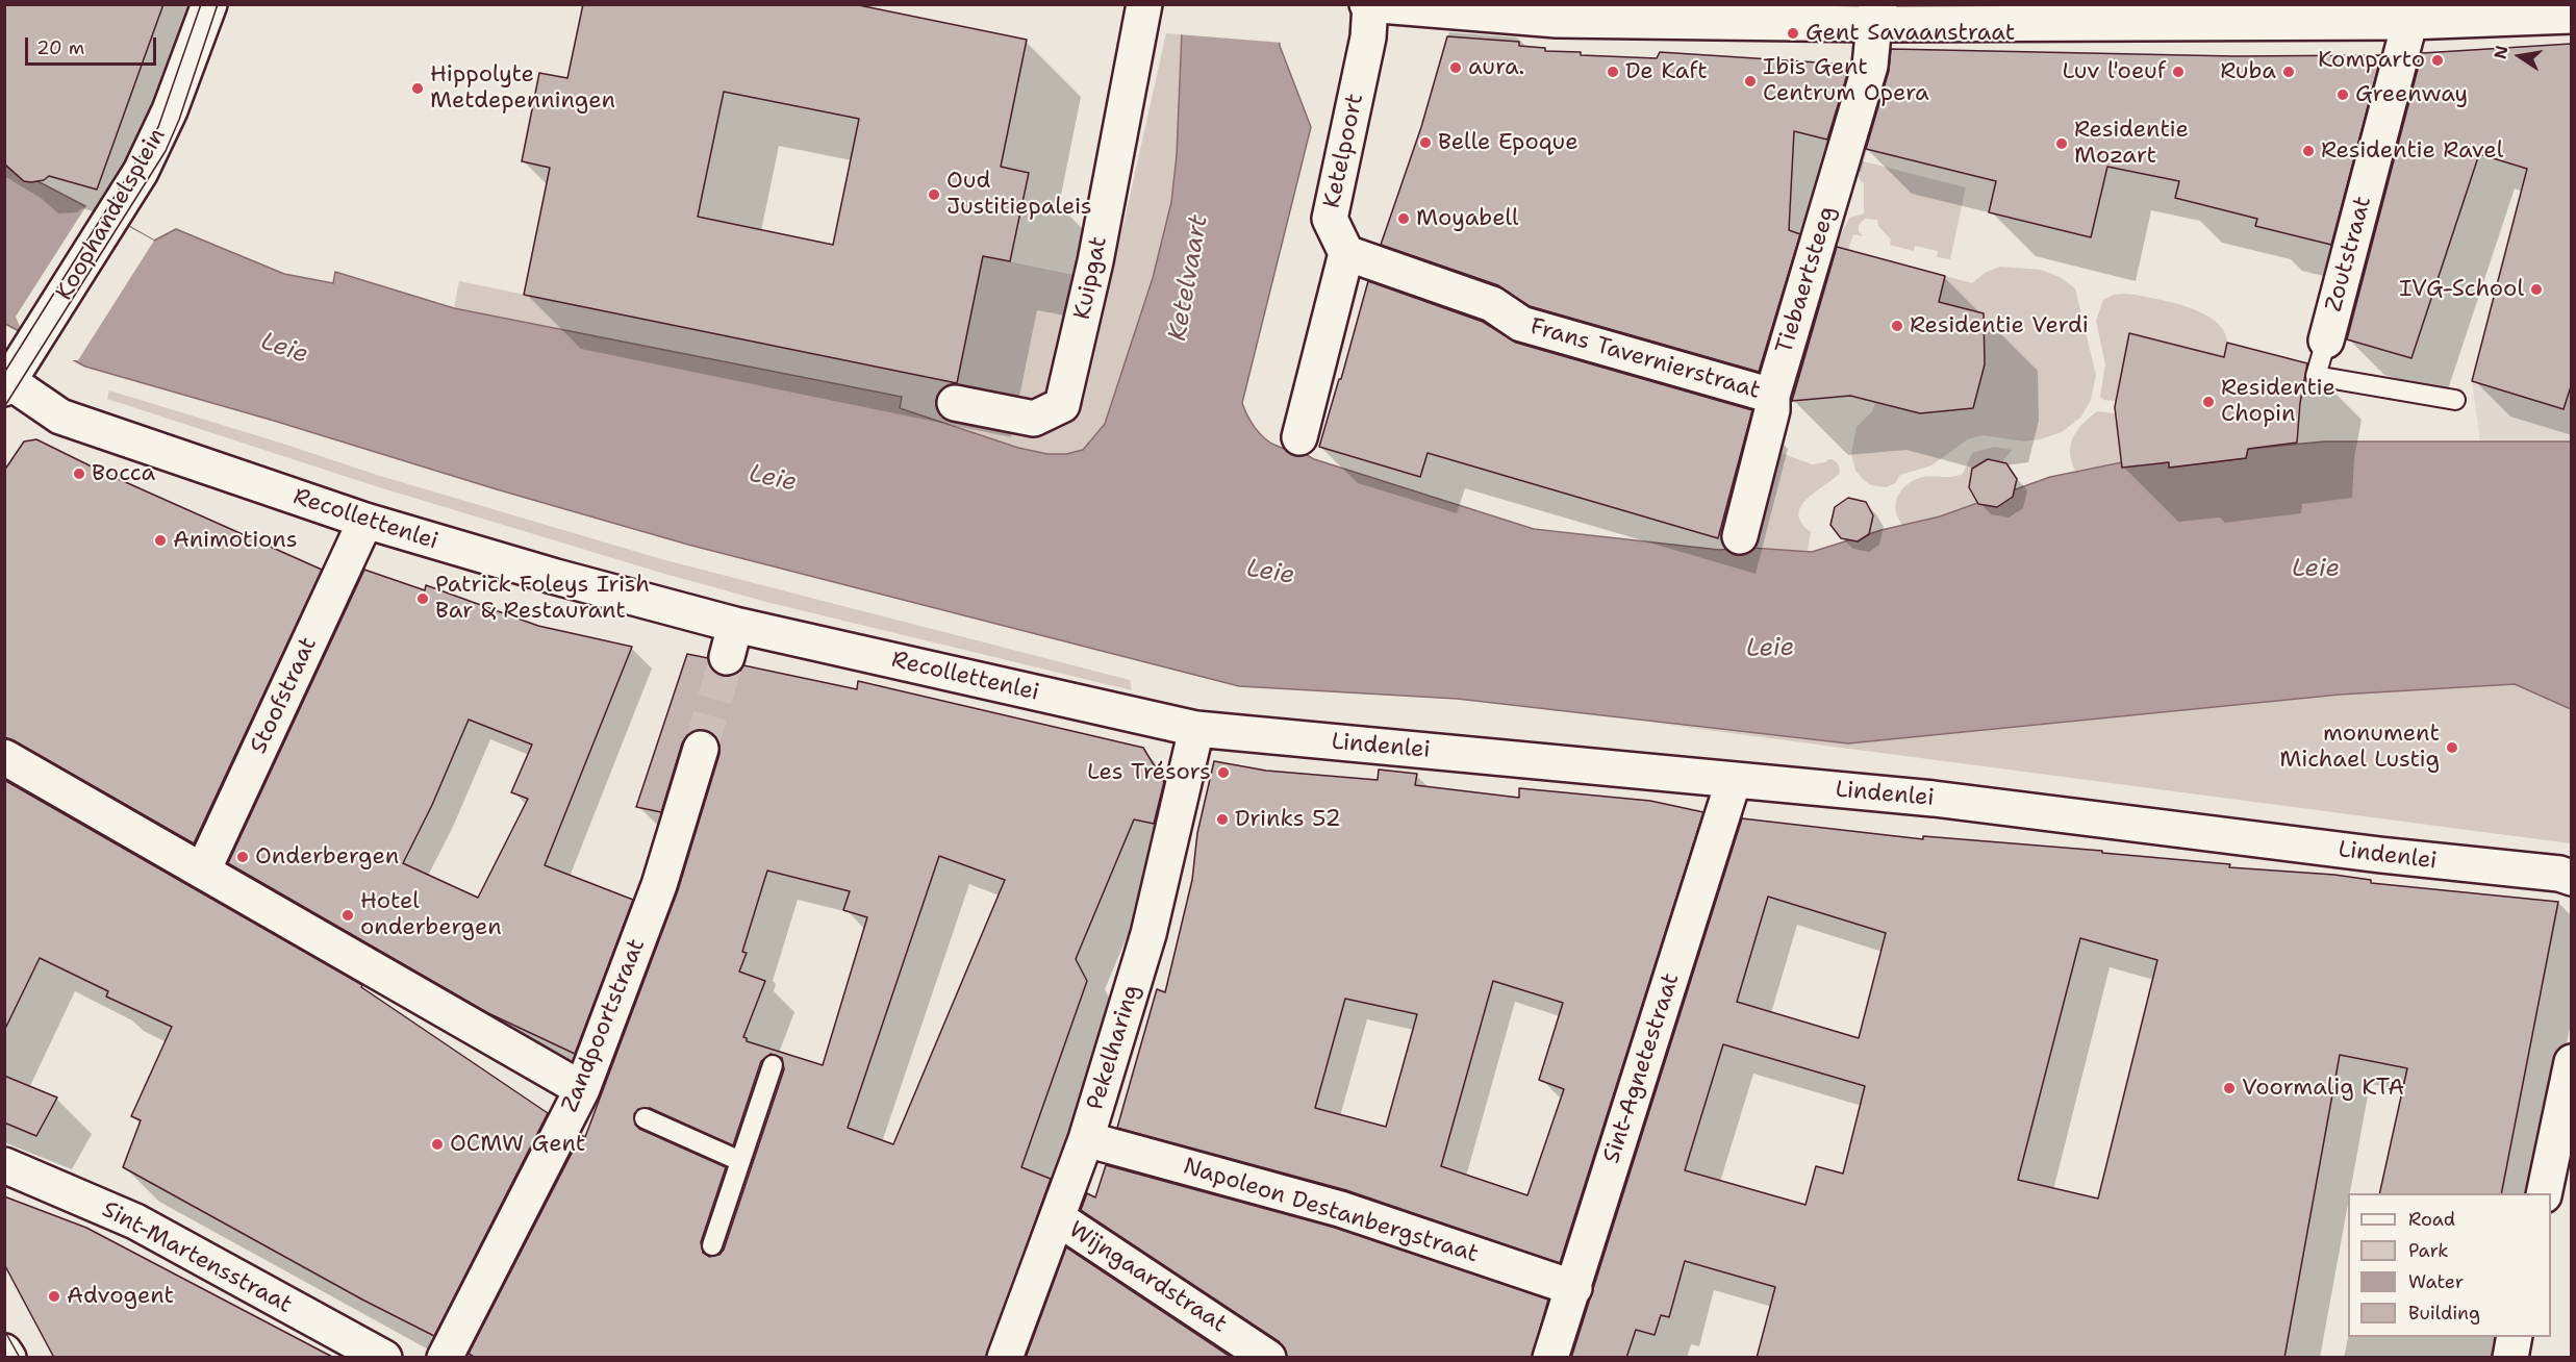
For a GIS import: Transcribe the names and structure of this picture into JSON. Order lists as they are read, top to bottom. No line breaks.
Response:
{"streets":{"street":["Ketelpoort","Koophandelsplein","Zoutstraat","Kuipgat","Tiebaertsteeg","Frans Tavernierstraat","Recollettenlei","Stoofstraat","Lindenlei","Zandpoortstraat","Pekelharing","Sint-Agnetestraat","Napoleon Destanbergstraat","Sint-Martensstraat","Wijngaardstraat"]},"crossings":[["Ketelpoort","Frans Tavernierstraat"],["Koophandelsplein","Recollettenlei"],["Tiebaertsteeg","Frans Tavernierstraat"],["Recollettenlei","Stoofstraat"],["Recollettenlei","Lindenlei"],["Recollettenlei","Pekelharing"],["Lindenlei","Pekelharing"],["Lindenlei","Sint-Agnetestraat"],["Pekelharing","Napoleon Destanbergstraat"],["Pekelharing","Wijngaardstraat"],["Sint-Agnetestraat","Napoleon Destanbergstraat"]],"water":["Ketelvaart","Leie"],"places":["Gent Savaanstraat","Komparto","aura.","De Kaft","Luv l'oeuf","Ruba","Ibis Gent Centrum Opera","Hippolyte Metdepenningen","Greenway","Belle Epoque","Residentie Mozart","Residentie Ravel","Oud Justitiepaleis","Moyabell","IVG-School","Residentie Verdi","Residentie Chopin","Bocca","Animotions","Patrick Foleys Irish Bar & Restaurant","monument Michael Lustig","Les Trésors","Drinks 52","Onderbergen","Hotel onderbergen","Voormalig KTA","OCMW Gent","Advogent"],"legend":["Road","Park","Water","Building"],"scale_bar":"20 m","north":"left"}
